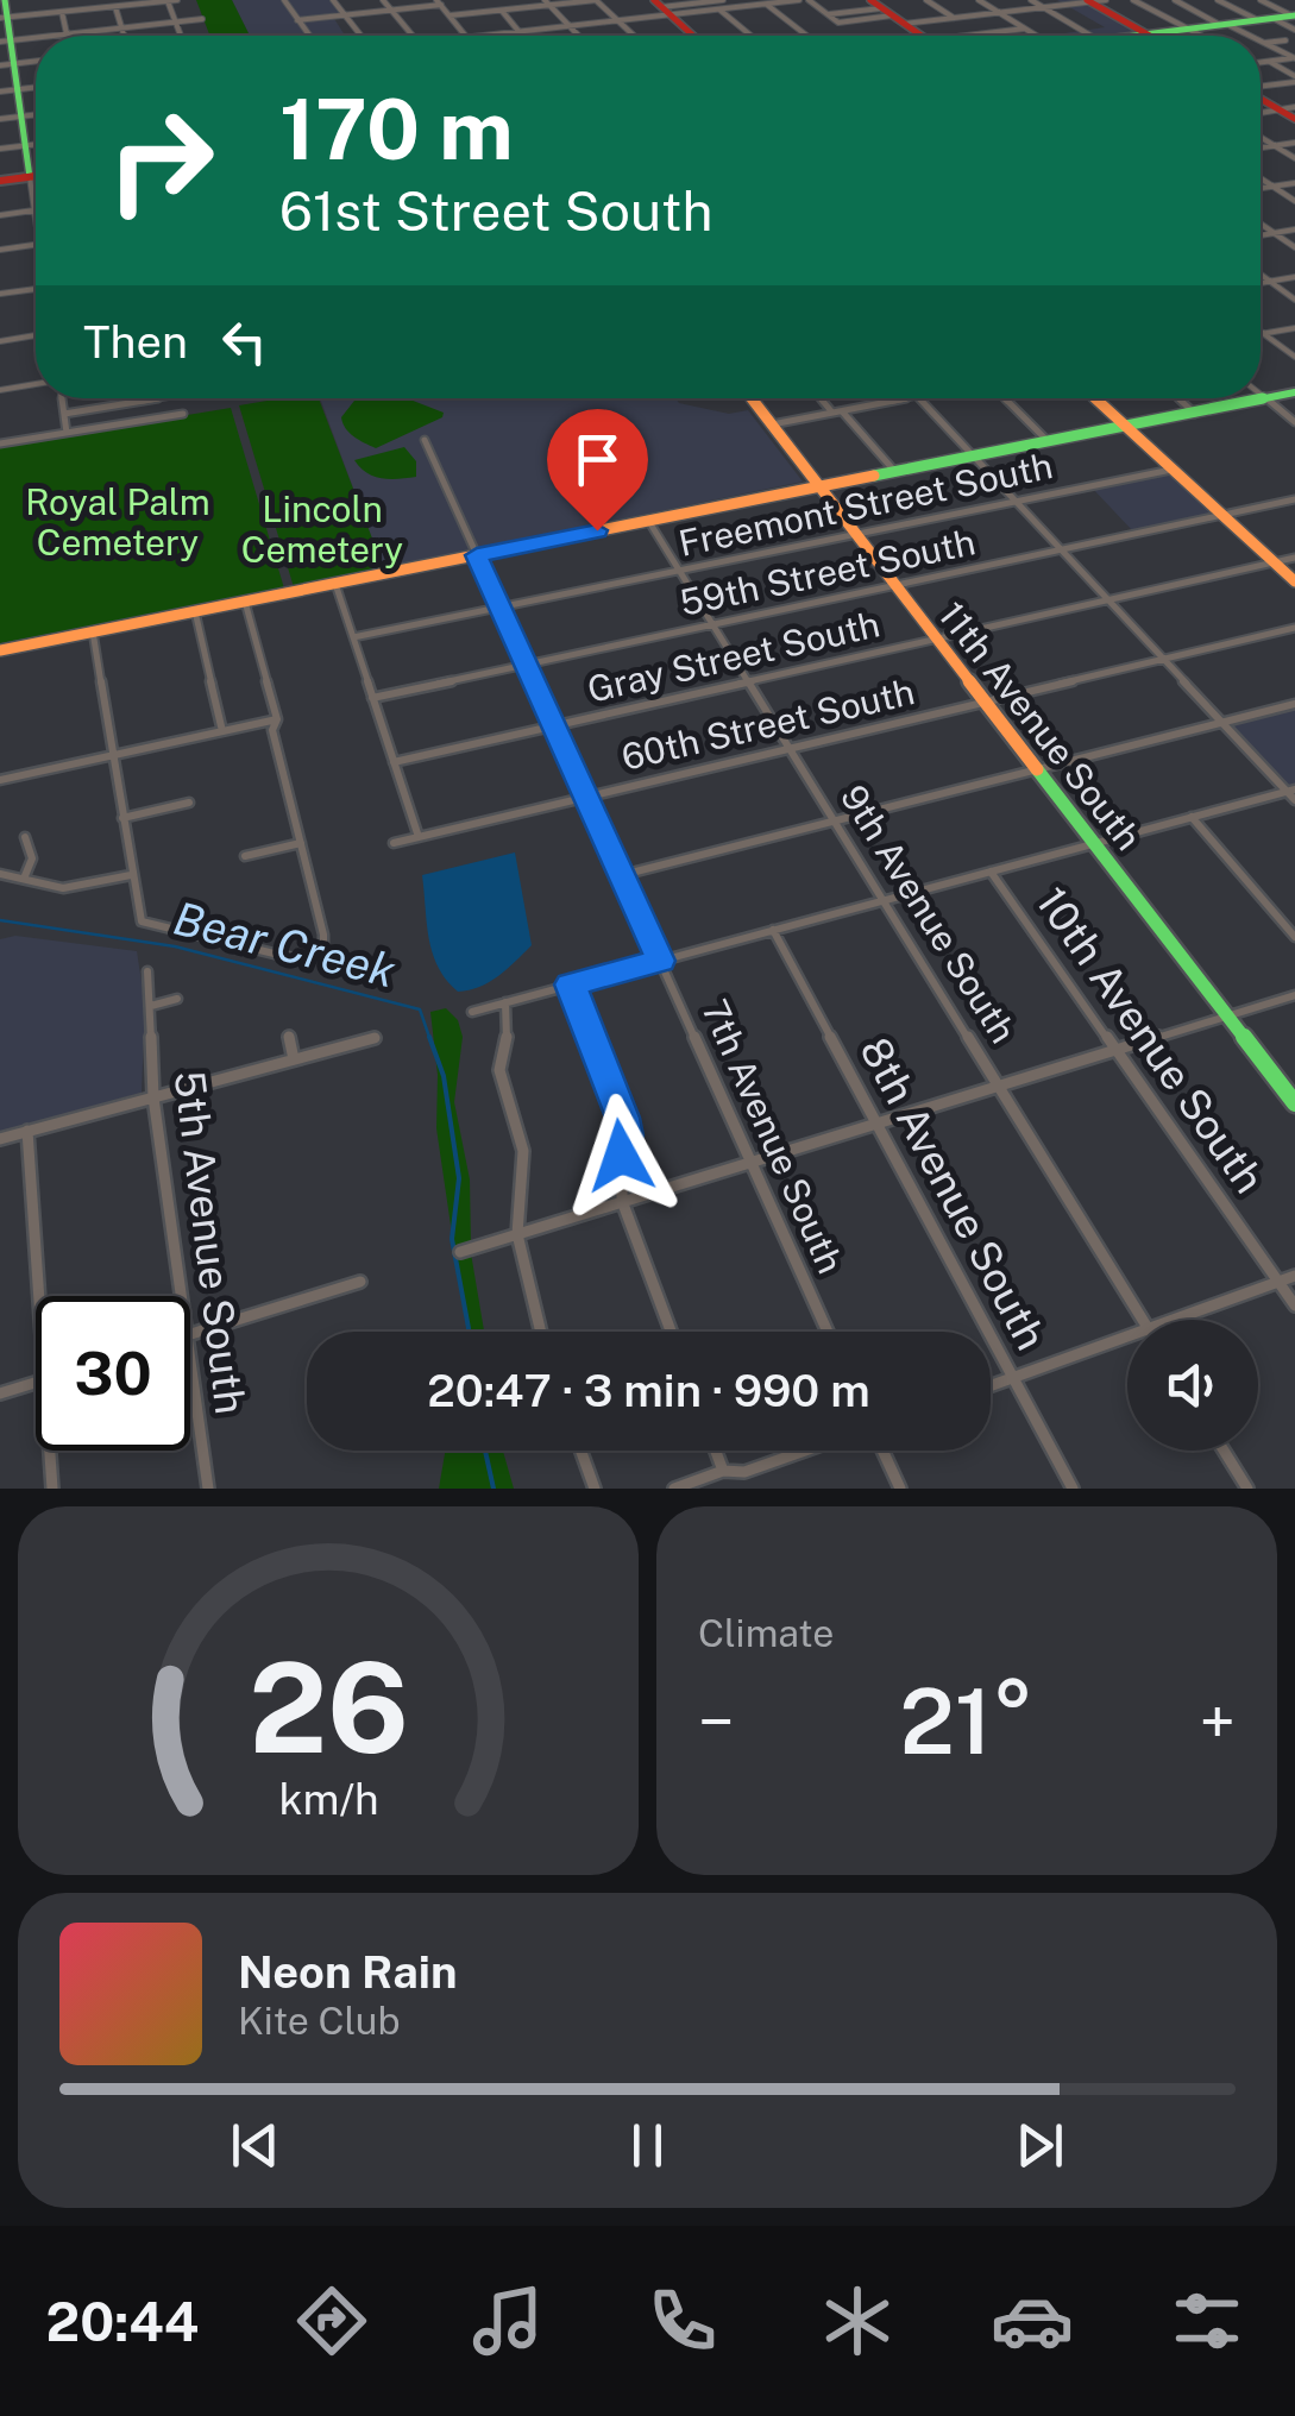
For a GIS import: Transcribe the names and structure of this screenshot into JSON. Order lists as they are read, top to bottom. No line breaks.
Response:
{"streets":{"street":["Freemont Street South","59th Street South","Gray Street South","60th Street South","11th Avenue South","9th Avenue South","10th Avenue South","7th Avenue South","8th Avenue South","5th Avenue South"]},"crossings":[["Freemont Street South","11th Avenue South"],["Freemont Street South","9th Avenue South"],["Freemont Street South","7th Avenue South"],["59th Street South","11th Avenue South"],["59th Street South","9th Avenue South"],["59th Street South","7th Avenue South"],["Gray Street South","11th Avenue South"],["Gray Street South","9th Avenue South"],["Gray Street South","7th Avenue South"],["60th Street South","11th Avenue South"],["60th Street South","9th Avenue South"],["60th Street South","7th Avenue South"]],"water":["Bear Creek"],"parks":["Royal Palm Cemetery","Lincoln Cemetery"],"page":{"turn":["170 m","61st Street South"],"then":"Then","limit":"30","trip":"20:47 · 3 min · 990 m","tile":"Climate","heat":["−","21°","+"],"song":["Neon Rain","Kite Club"],"tabs":"20:44","gauge":["26","km/h"]}}
